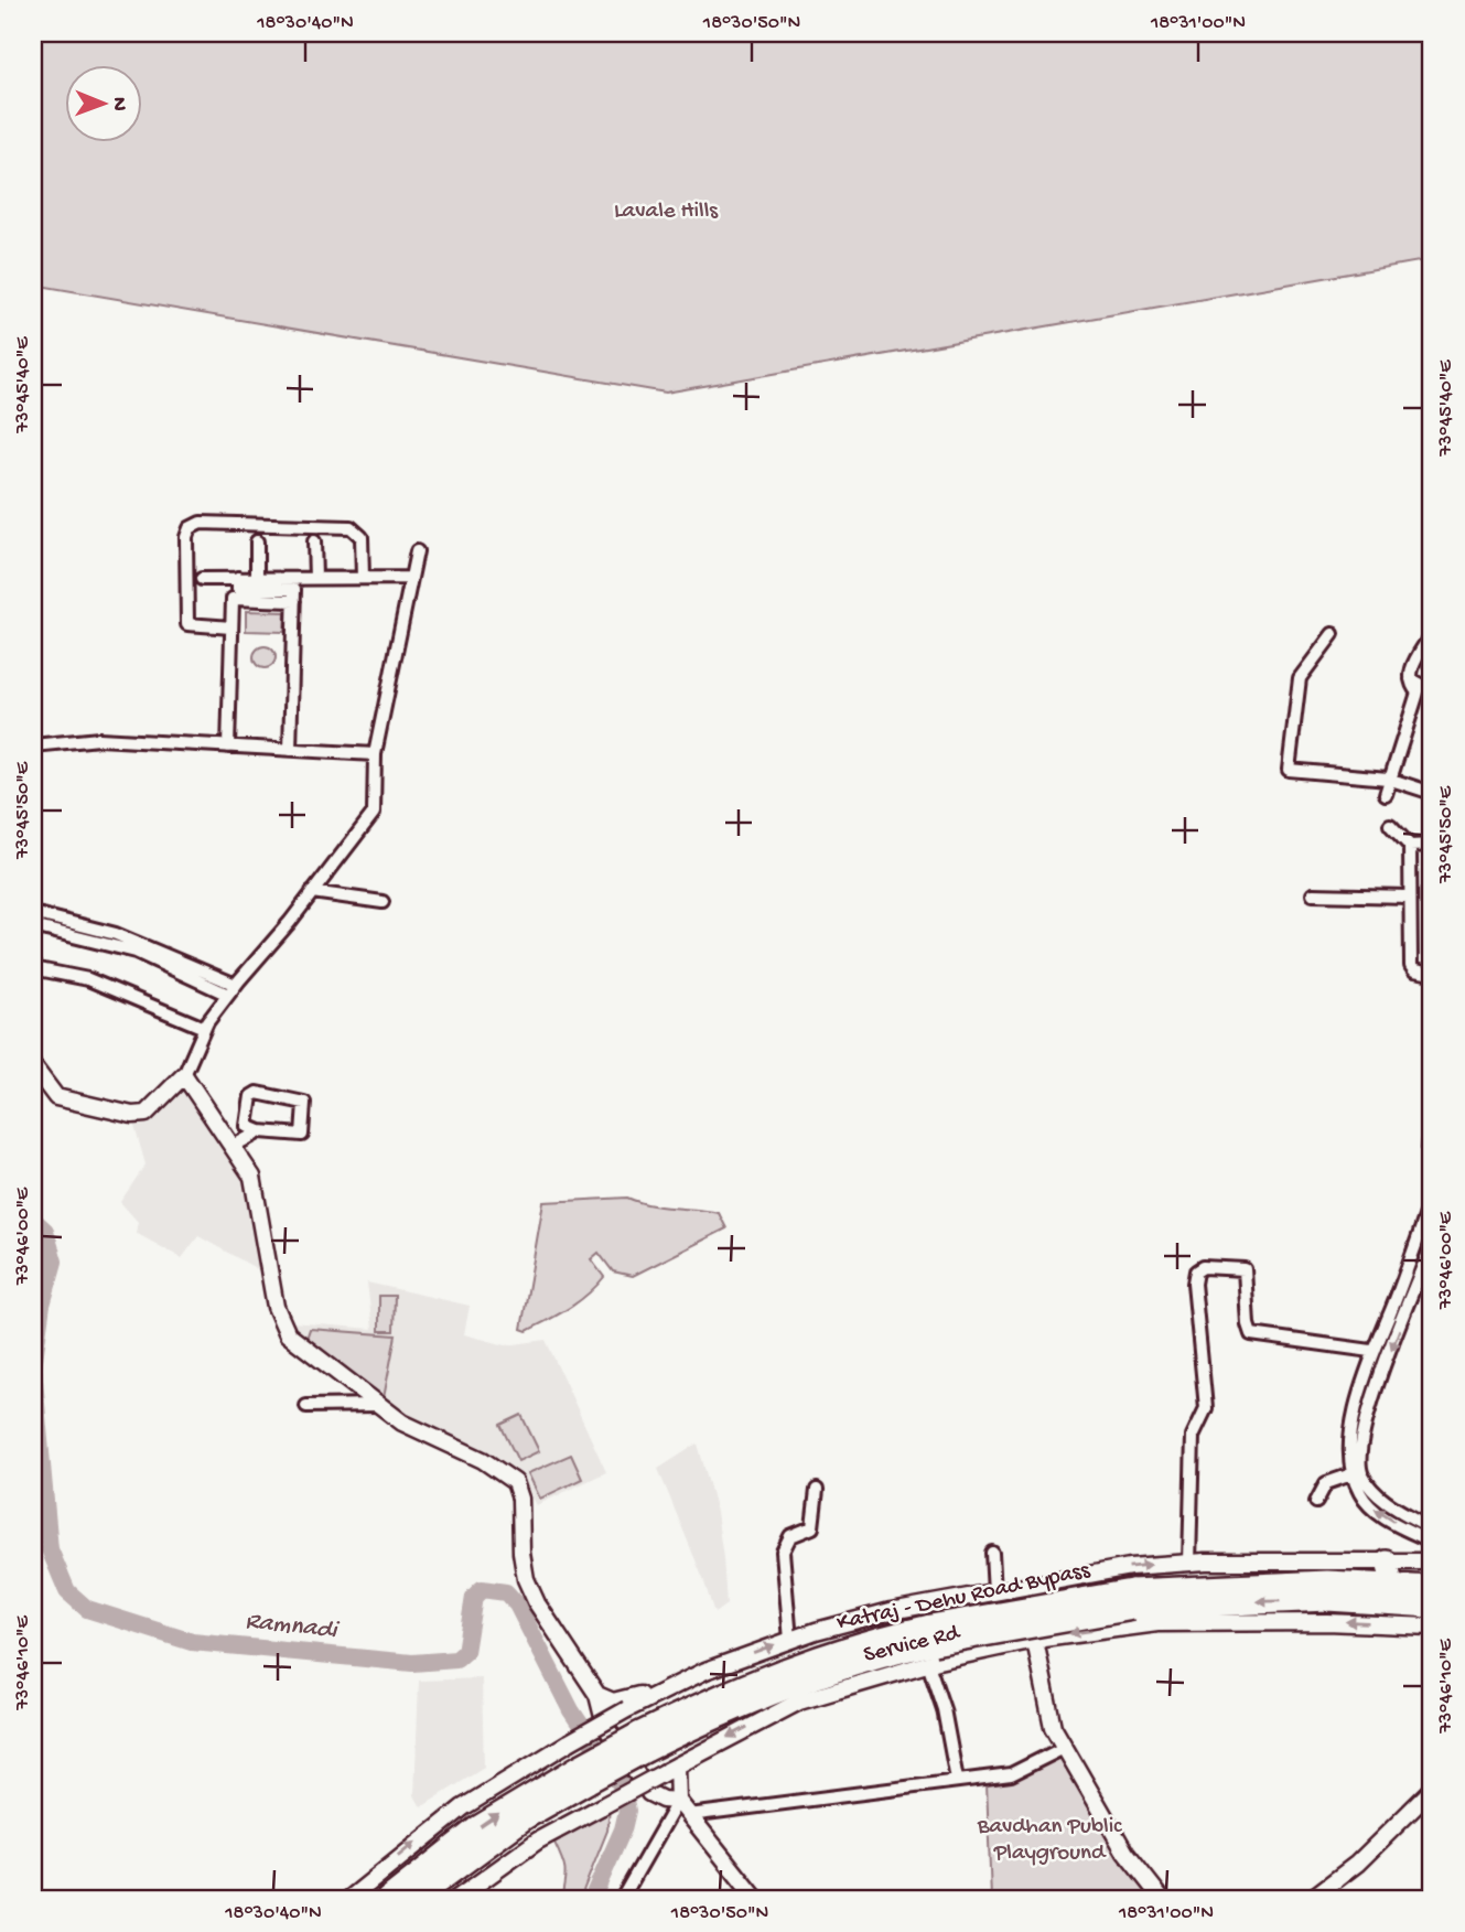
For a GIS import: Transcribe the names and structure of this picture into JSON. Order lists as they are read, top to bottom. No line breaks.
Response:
{"streets":{"highway":["Katraj - Dehu Road Bypass"],"street":["Service Rd"]},"crossings":[["Katraj - Dehu Road Bypass","Service Rd"]],"water":["Ramnadi"],"parks":["Lavale Hills","Bavdhan Public Playground"],"north":"right","coordinates":["18°30'40\"N","18°30'50\"N","18°31'00\"N","73°45'40\"E","73°45'50\"E","73°46'00\"E","73°46'10\"E"]}
